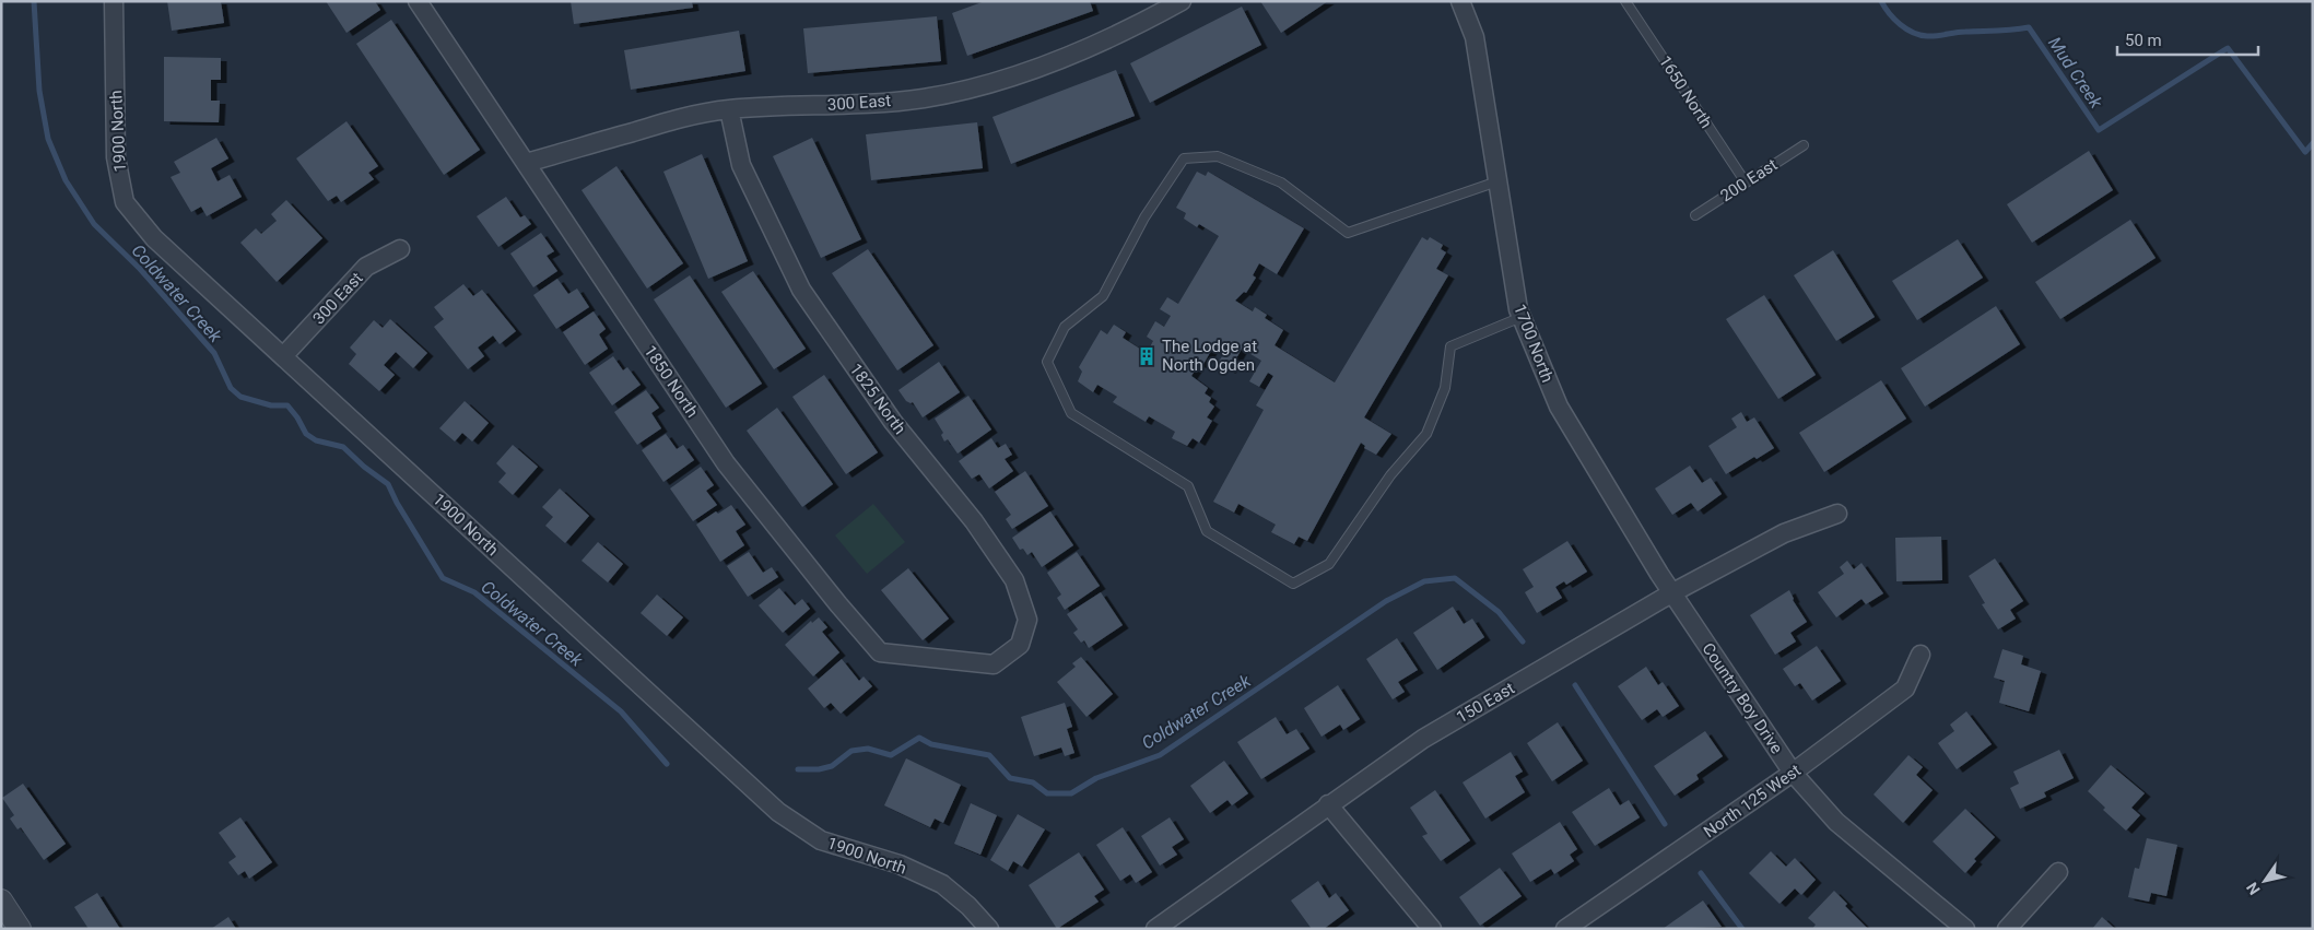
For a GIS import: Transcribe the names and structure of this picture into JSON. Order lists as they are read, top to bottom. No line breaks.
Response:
{"streets":{"street":["300 East","1900 North","1700 North","1850 North","1825 North","Country Boy Drive","150 East","North 125 West"],"lane":["1650 North","200 East"]},"crossings":[["1650 North","200 East"],["300 East","1900 North"],["300 East","1850 North"],["300 East","1825 North"],["1700 North","Country Boy Drive"],["1700 North","150 East"],["1850 North","1825 North"],["Country Boy Drive","150 East"],["Country Boy Drive","North 125 West"]],"water":["Mud Creek","Coldwater Creek"],"places":{"building":["The Lodge at North Ogden"]},"scale_bar":"50 m","north":"bottom left"}
